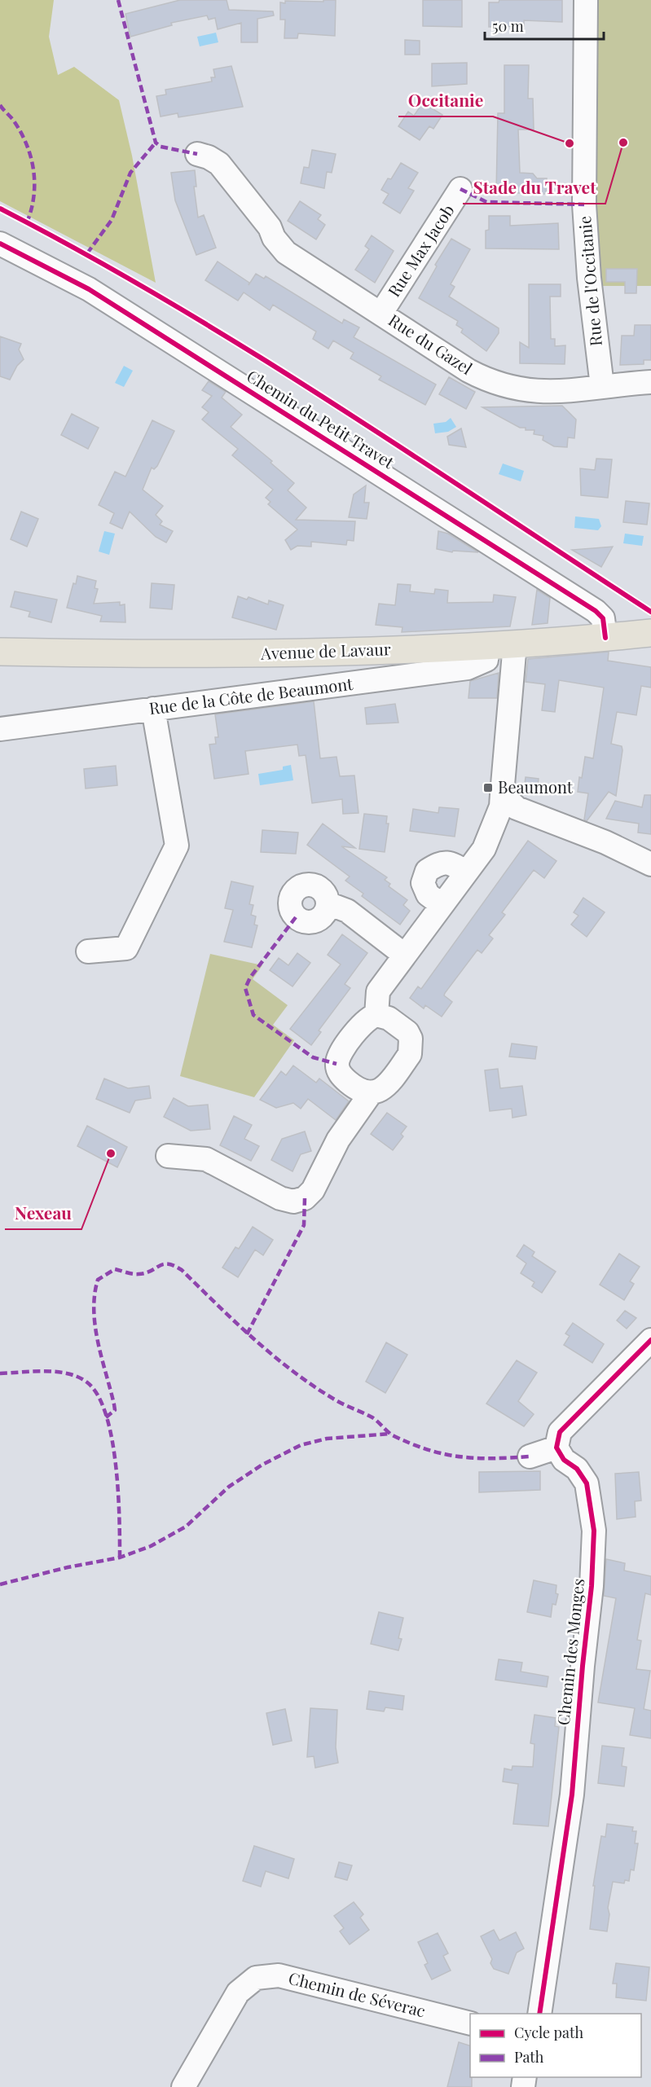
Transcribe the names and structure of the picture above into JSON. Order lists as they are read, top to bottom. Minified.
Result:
{"streets":{"main road":["Avenue de Lavaur"],"street":["Rue Max Jacob","Rue de l'Occitanie","Rue du Gazel","Chemin du Petit Travet","Rue de la Côte de Beaumont","Chemin des Monges","Chemin de Séverac"]},"crossings":[["Rue Max Jacob","Rue du Gazel"],["Rue de l'Occitanie","Rue du Gazel"],["Chemin du Petit Travet","Avenue de Lavaur"],["Avenue de Lavaur","Rue de la Côte de Beaumont"]],"places":{"other":["Stade du Travet","Occitanie","Nexeau"],"transit":["Beaumont"]},"legend":["Cycle path","Path"],"scale_bar":"50 m"}
